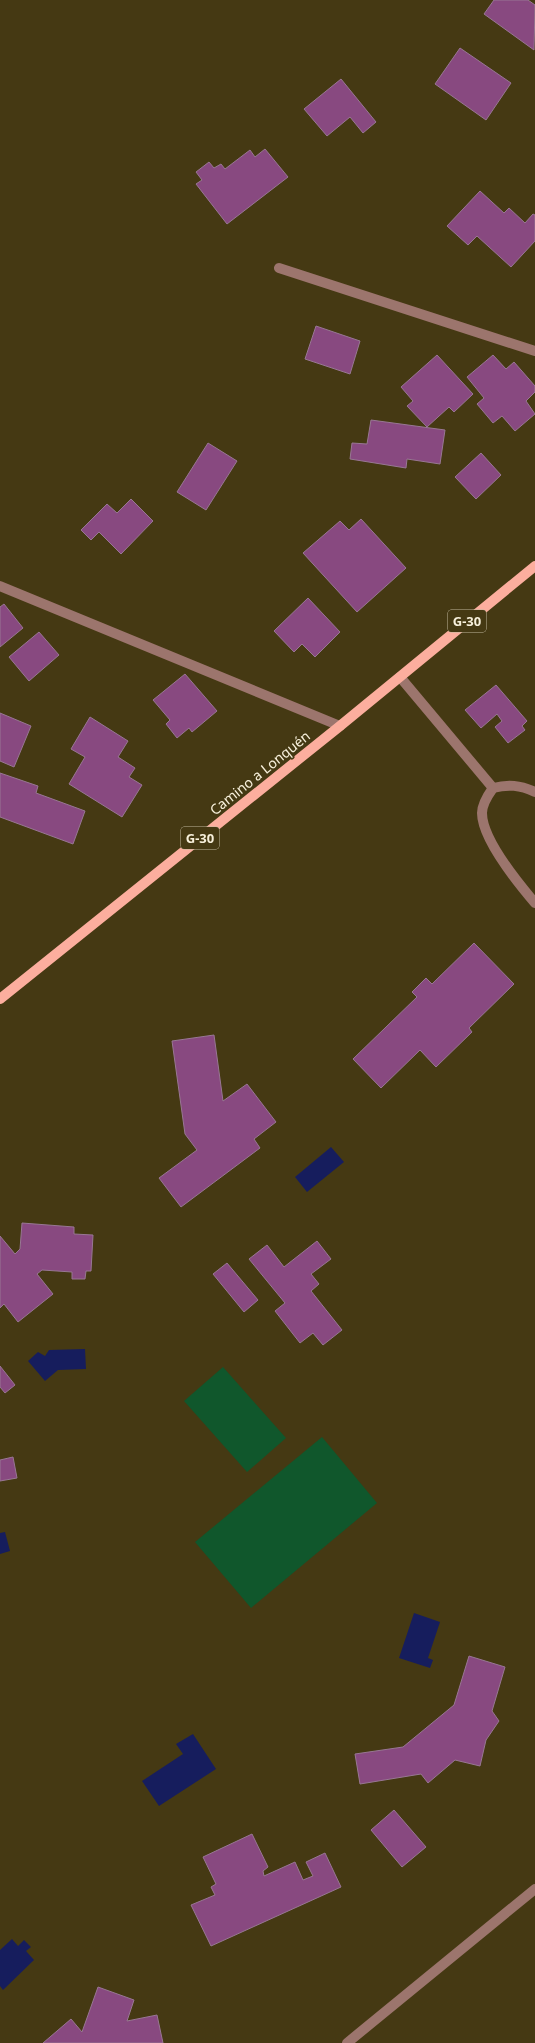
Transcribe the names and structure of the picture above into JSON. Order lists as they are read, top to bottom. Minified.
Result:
{"streets":{"main road":["G-30","Camino a Lonquén"]}}
